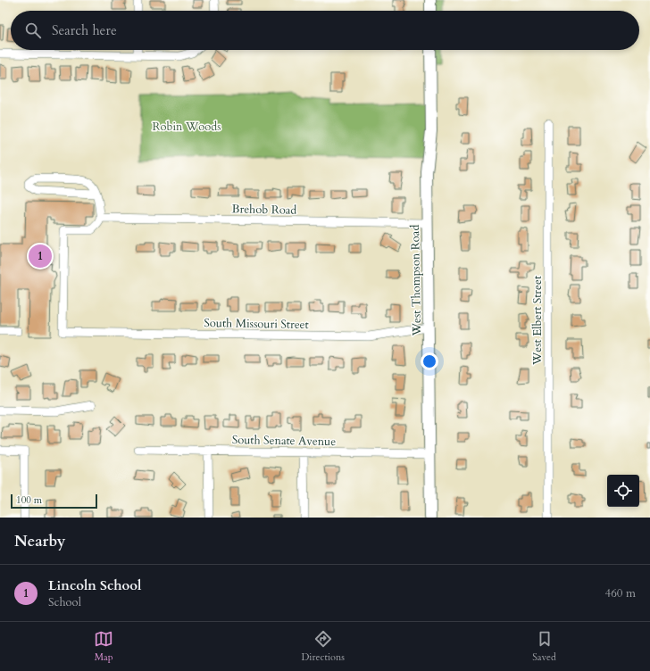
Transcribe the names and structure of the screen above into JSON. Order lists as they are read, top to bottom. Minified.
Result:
{"streets":{"main road":["West Thompson Road"],"street":["Brehob Road","West Elbert Street","South Missouri Street","South Senate Avenue"]},"crossings":[["Brehob Road","West Thompson Road"],["Brehob Road","South Missouri Street"],["West Thompson Road","South Missouri Street"],["West Thompson Road","South Senate Avenue"]],"parks":["Robin Woods"],"scale_bar":"100 m","page":{"search":"Search here","pins":"1","scale":"100 m","heading":"Nearby","list":[{"mark":"1","name":"Lincoln School","note":"School","value":"460 m"}],"nav":["Map","Directions","Saved"]}}
